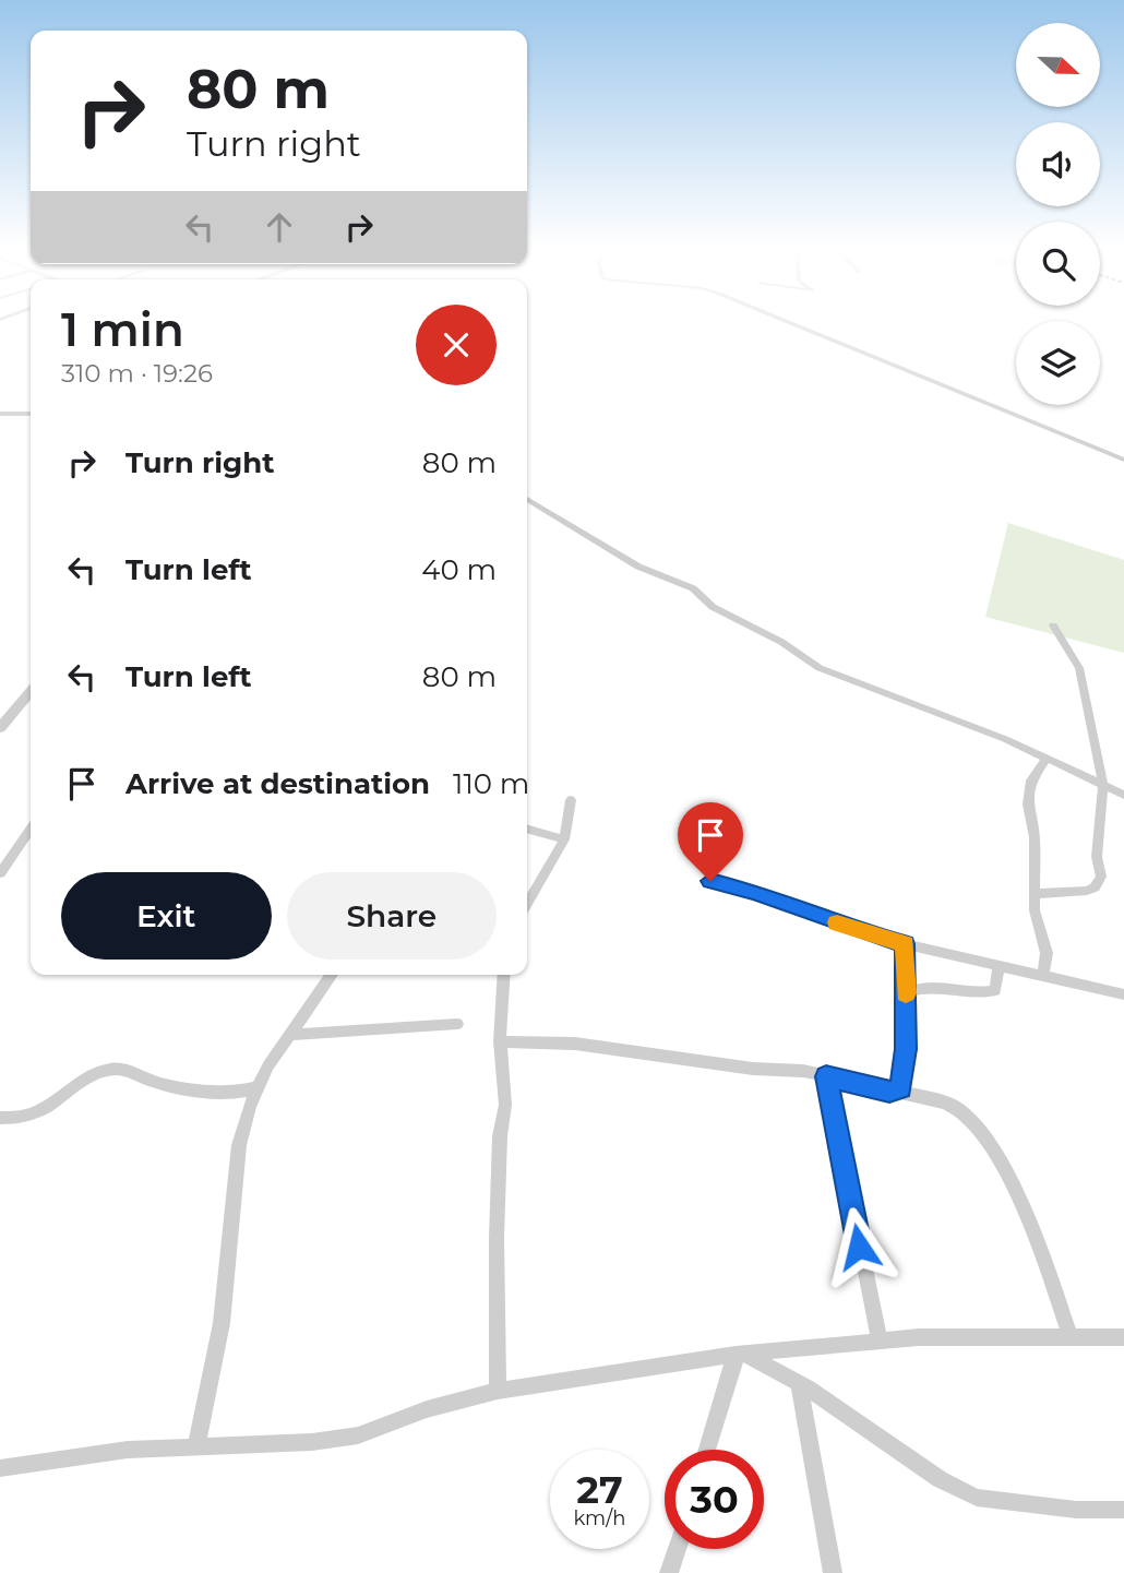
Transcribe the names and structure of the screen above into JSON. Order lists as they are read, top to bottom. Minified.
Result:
{"north":"right","page":{"turn":["80 m","Turn right"],"heading":["1 min","310 m · 19:26"],"list":[{"name":"Turn right","value":"80 m"},{"name":"Turn left","value":"40 m"},{"name":"Turn left","value":"80 m"},{"name":"Arrive at destination","value":"110 m"}],"buttons":["Exit","Share"],"speed":"27 km/h","limit":"30"}}
